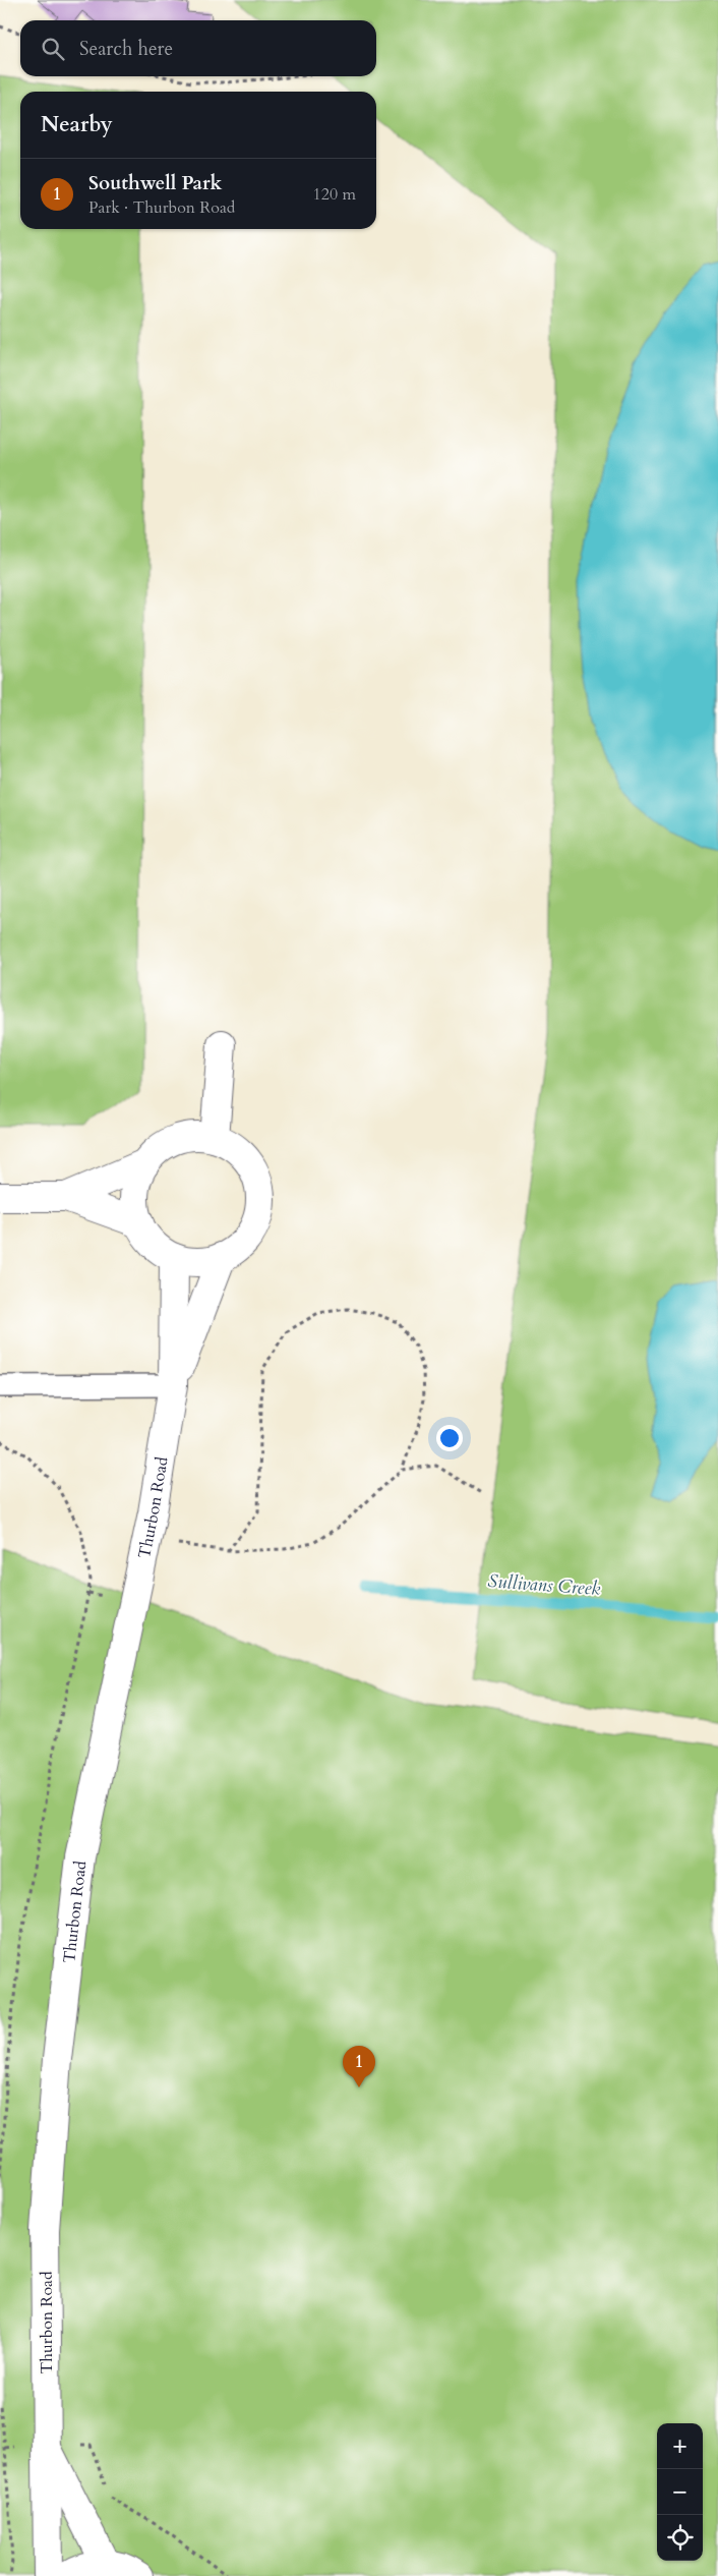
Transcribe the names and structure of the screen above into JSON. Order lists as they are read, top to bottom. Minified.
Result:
{"streets":{"street":["Thurbon Road"]},"water":["Sullivans Creek"],"page":{"search":"Search here","heading":"Nearby","list":[{"mark":"1","name":"Southwell Park","note":"Park · Thurbon Road","value":"120 m"}],"pins":"1","map_buttons":["+","−"]}}
